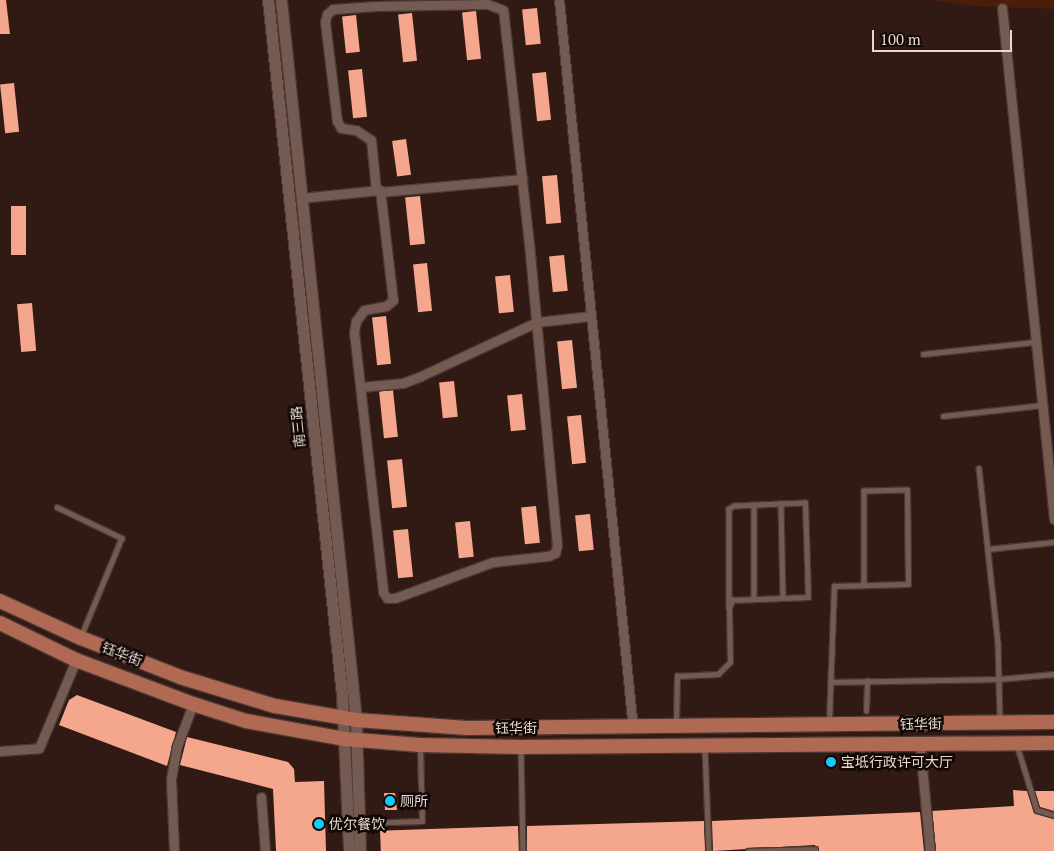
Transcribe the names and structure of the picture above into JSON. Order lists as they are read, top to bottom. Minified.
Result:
{"streets":{"main road":["钰华街"],"street":["南三路"]},"crossings":[["南三路","钰华街"]],"places":["宝坻行政许可大厅","厕所","优尔餐饮"],"scale_bar":"100 m"}
